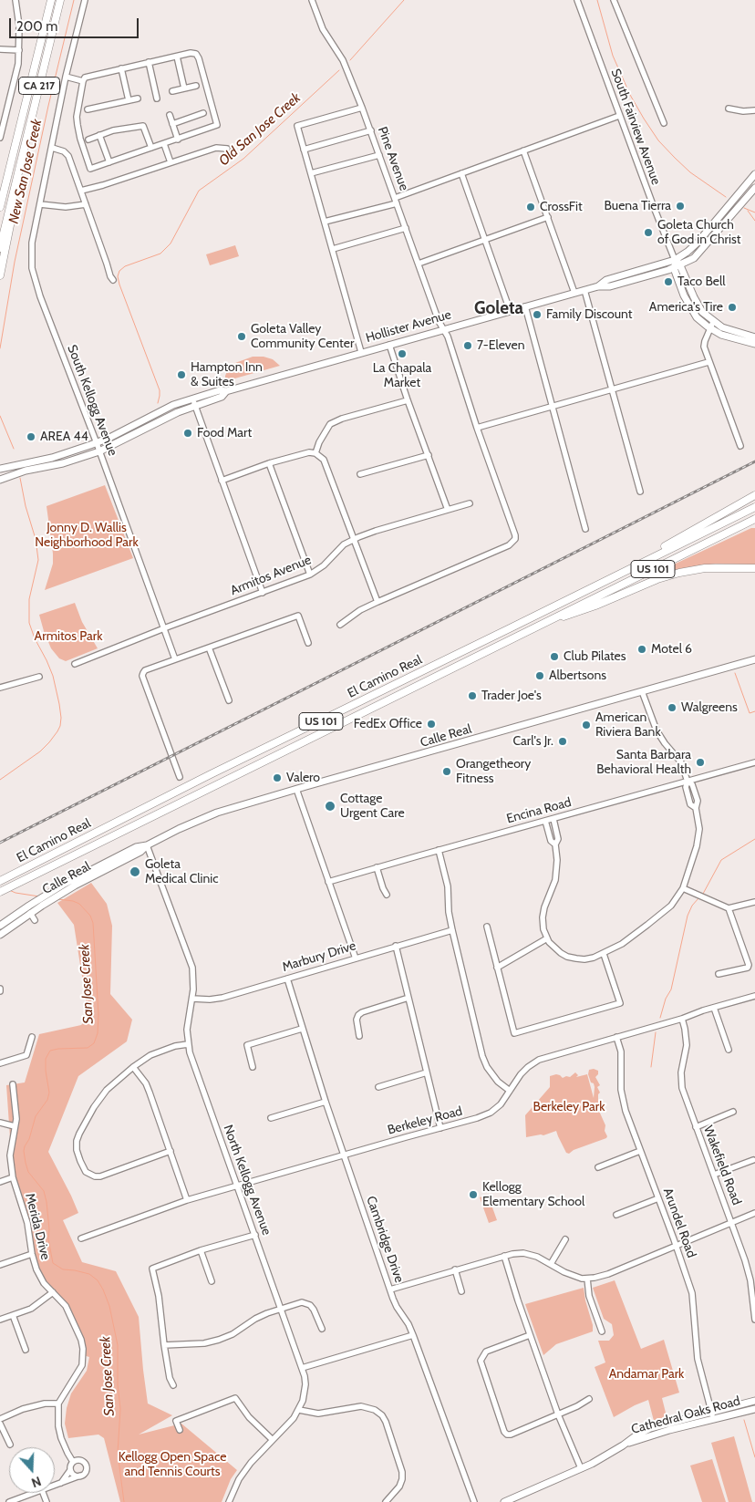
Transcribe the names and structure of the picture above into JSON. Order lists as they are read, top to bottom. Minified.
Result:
{"streets":{"highway":["CA 217","US 101","El Camino Real"],"main road":["South Fairview Avenue","Hollister Avenue","Calle Real","Cathedral Oaks Road"],"street":["Pine Avenue","South Kellogg Avenue","Armitos Avenue","Encina Road","Marbury Drive","Berkeley Road","Wakefield Road","North Kellogg Avenue","Arundel Road","Merida Drive","Cambridge Drive"]},"crossings":[["South Fairview Avenue","Hollister Avenue"],["Pine Avenue","Hollister Avenue"],["Hollister Avenue","South Kellogg Avenue"],["South Kellogg Avenue","Armitos Avenue"],["Calle Real","North Kellogg Avenue"],["Marbury Drive","North Kellogg Avenue"],["Marbury Drive","Cambridge Drive"],["Berkeley Road","Wakefield Road"],["Berkeley Road","North Kellogg Avenue"],["Berkeley Road","Arundel Road"],["Berkeley Road","Cambridge Drive"],["Arundel Road","Cathedral Oaks Road"]],"districts":["Goleta"],"water":["Old San Jose Creek","New San Jose Creek","San Jose Creek"],"parks":["Jonny D. Wallis Neighborhood Park","Armitos Park","Berkeley Park","Andamar Park","Kellogg Open Space and Tennis Courts"],"places":["Buena Tierra","CrossFit","Goleta Church of God in Christ","Taco Bell","America's Tire","Family Discount","Goleta Valley Community Center","7-Eleven","La Chapala Market","Hampton Inn & Suites","Food Mart","AREA 44","Motel 6","Club Pilates","Albertsons","Trader Joe's","Walgreens","FedEx Office","American Riviera Bank","Carl's Jr.","Santa Barbara Behavioral Health","Orangetheory Fitness","Valero","Cottage Urgent Care","Goleta Medical Clinic","Kellogg Elementary School"],"scale_bar":"200 m","north":"bottom"}
